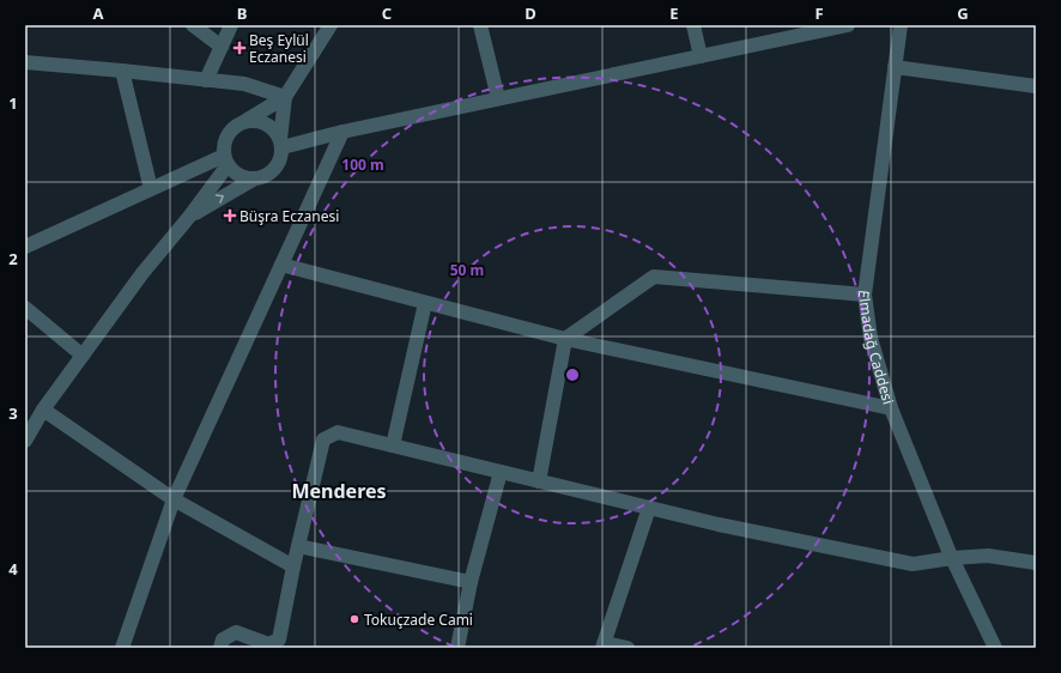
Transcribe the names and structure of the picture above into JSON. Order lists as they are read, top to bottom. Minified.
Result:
{"streets":{"street":["Elmadağ Caddesi"]},"districts":["Menderes"],"places":{"health":["Beş Eylül Eczanesi","Büşra Eczanesi"],"other":["Tokuçzade Cami"]},"grid":{"columns":["A","B","C","D","E","F","G"],"rows":["1","2","3","4"]},"rings":["100 m","50 m"]}
